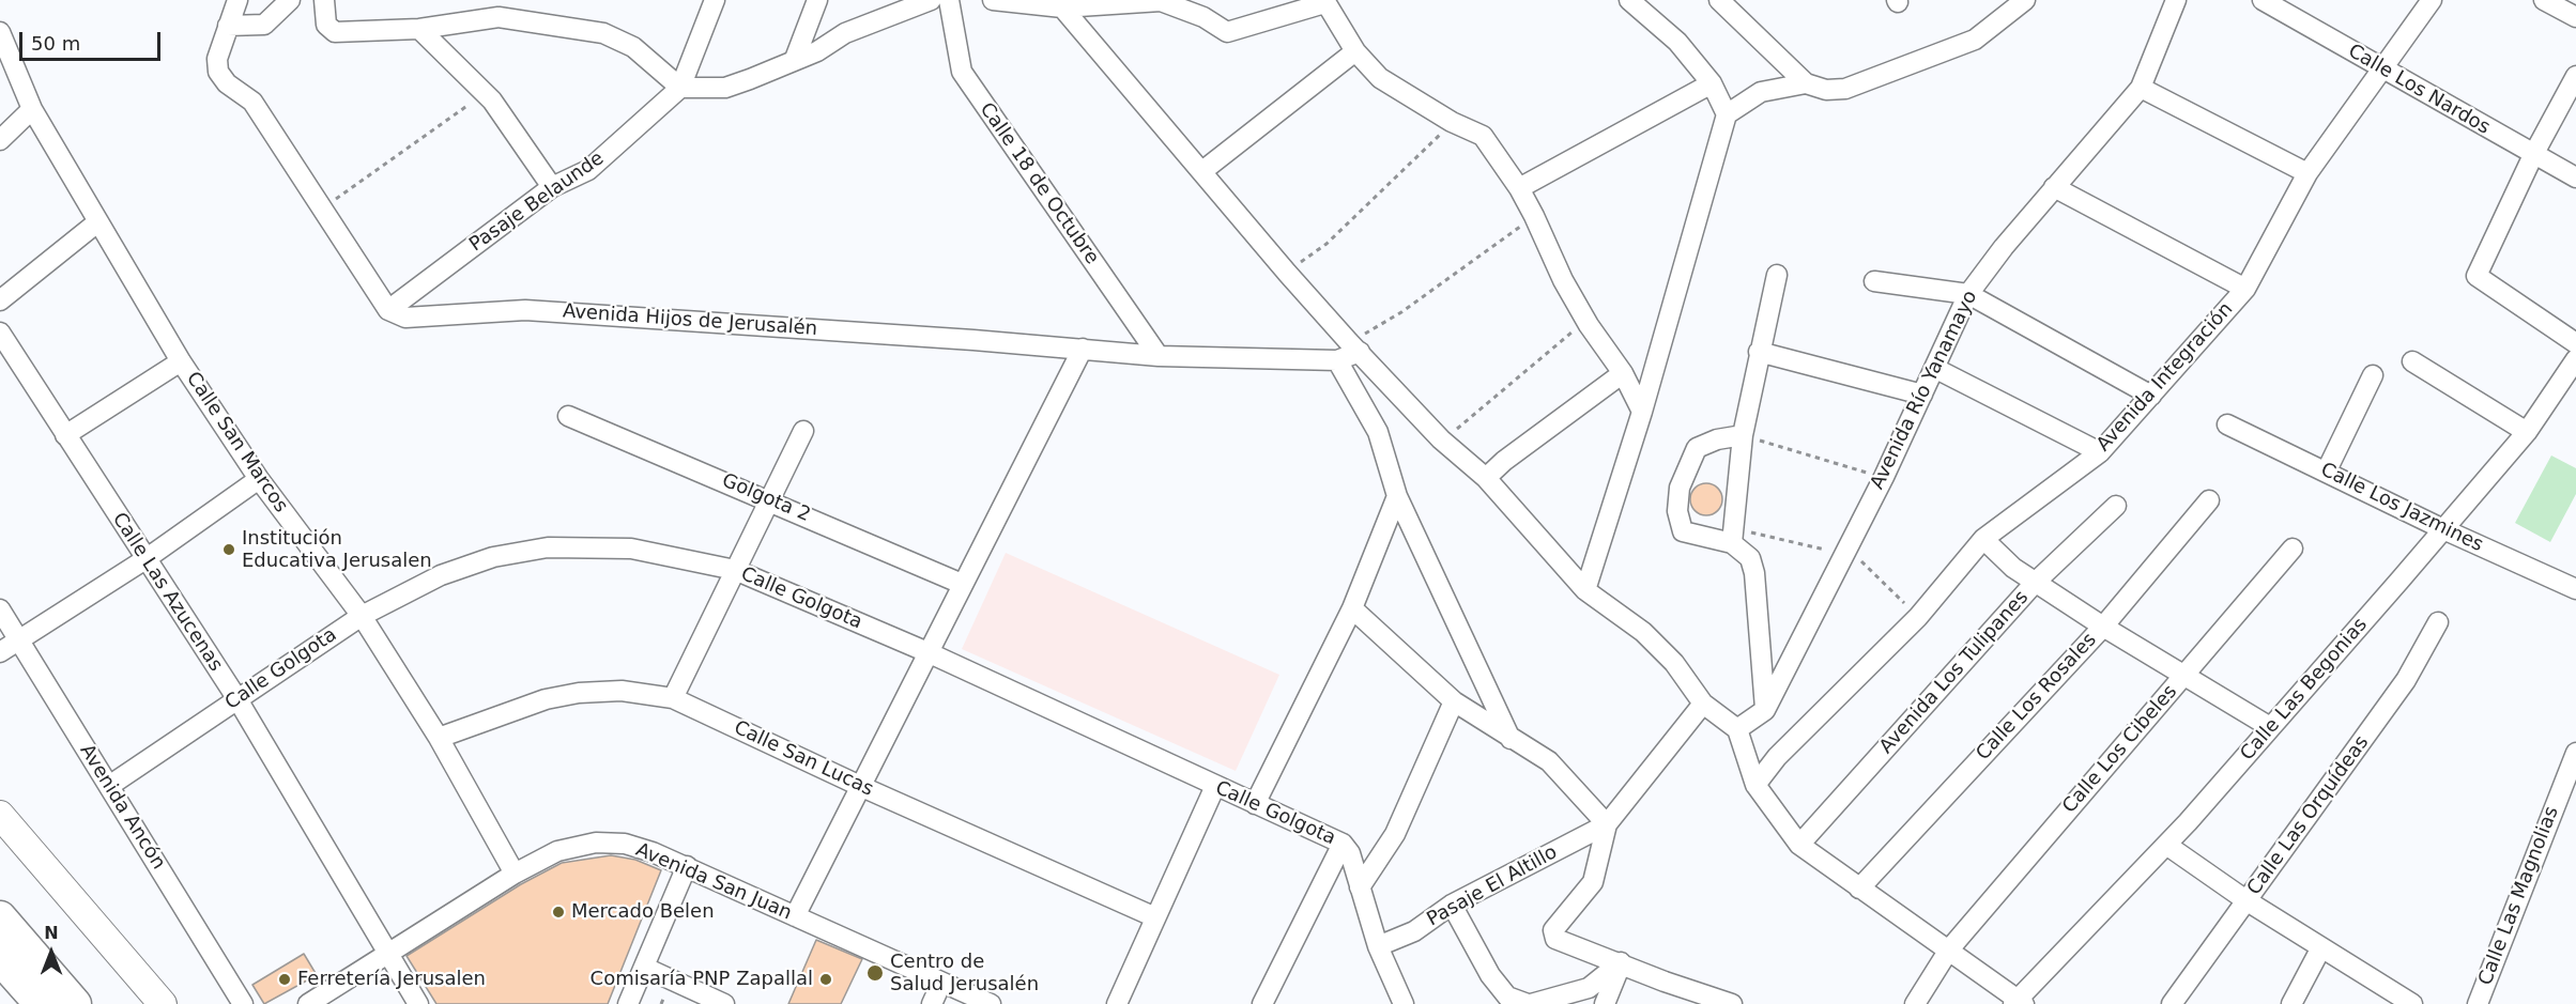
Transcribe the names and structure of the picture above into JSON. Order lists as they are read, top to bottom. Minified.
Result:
{"streets":{"street":["Calle Los Nardos","Calle 18 de Octubre","Pasaje Belaunde","Avenida Hijos de Jerusalén","Avenida Integración","Avenida Río Yanamayo","Calle San Marcos","Golgota 2","Calle Los Jazmines","Calle Las Azucenas","Calle Golgota","Avenida Los Tulipanes","Calle Las Begonias","Calle Los Rosales","Calle Los Cibeles","Calle San Lucas","Avenida Ancón","Calle Las Orquídeas","Avenida San Juan","Pasaje El Altillo","Calle Las Magnolias"]},"crossings":[["Calle Los Nardos","Avenida Integración"],["Calle 18 de Octubre","Avenida Hijos de Jerusalén"],["Pasaje Belaunde","Avenida Hijos de Jerusalén"],["Calle San Marcos","Calle Golgota"],["Calle San Marcos","Calle San Lucas"],["Calle San Marcos","Avenida San Juan"],["Calle Los Jazmines","Calle Las Begonias"],["Calle Las Azucenas","Calle Golgota"],["Calle Las Azucenas","Avenida San Juan"],["Calle Golgota","Avenida Ancón"],["Calle Golgota","Pasaje El Altillo"]],"places":["Institución Educativa Jerusalen","Mercado Belen","Centro de Salud Jerusalén","Ferretería Jerusalen","Comisaría PNP Zapallal"],"scale_bar":"50 m","north":"top"}
